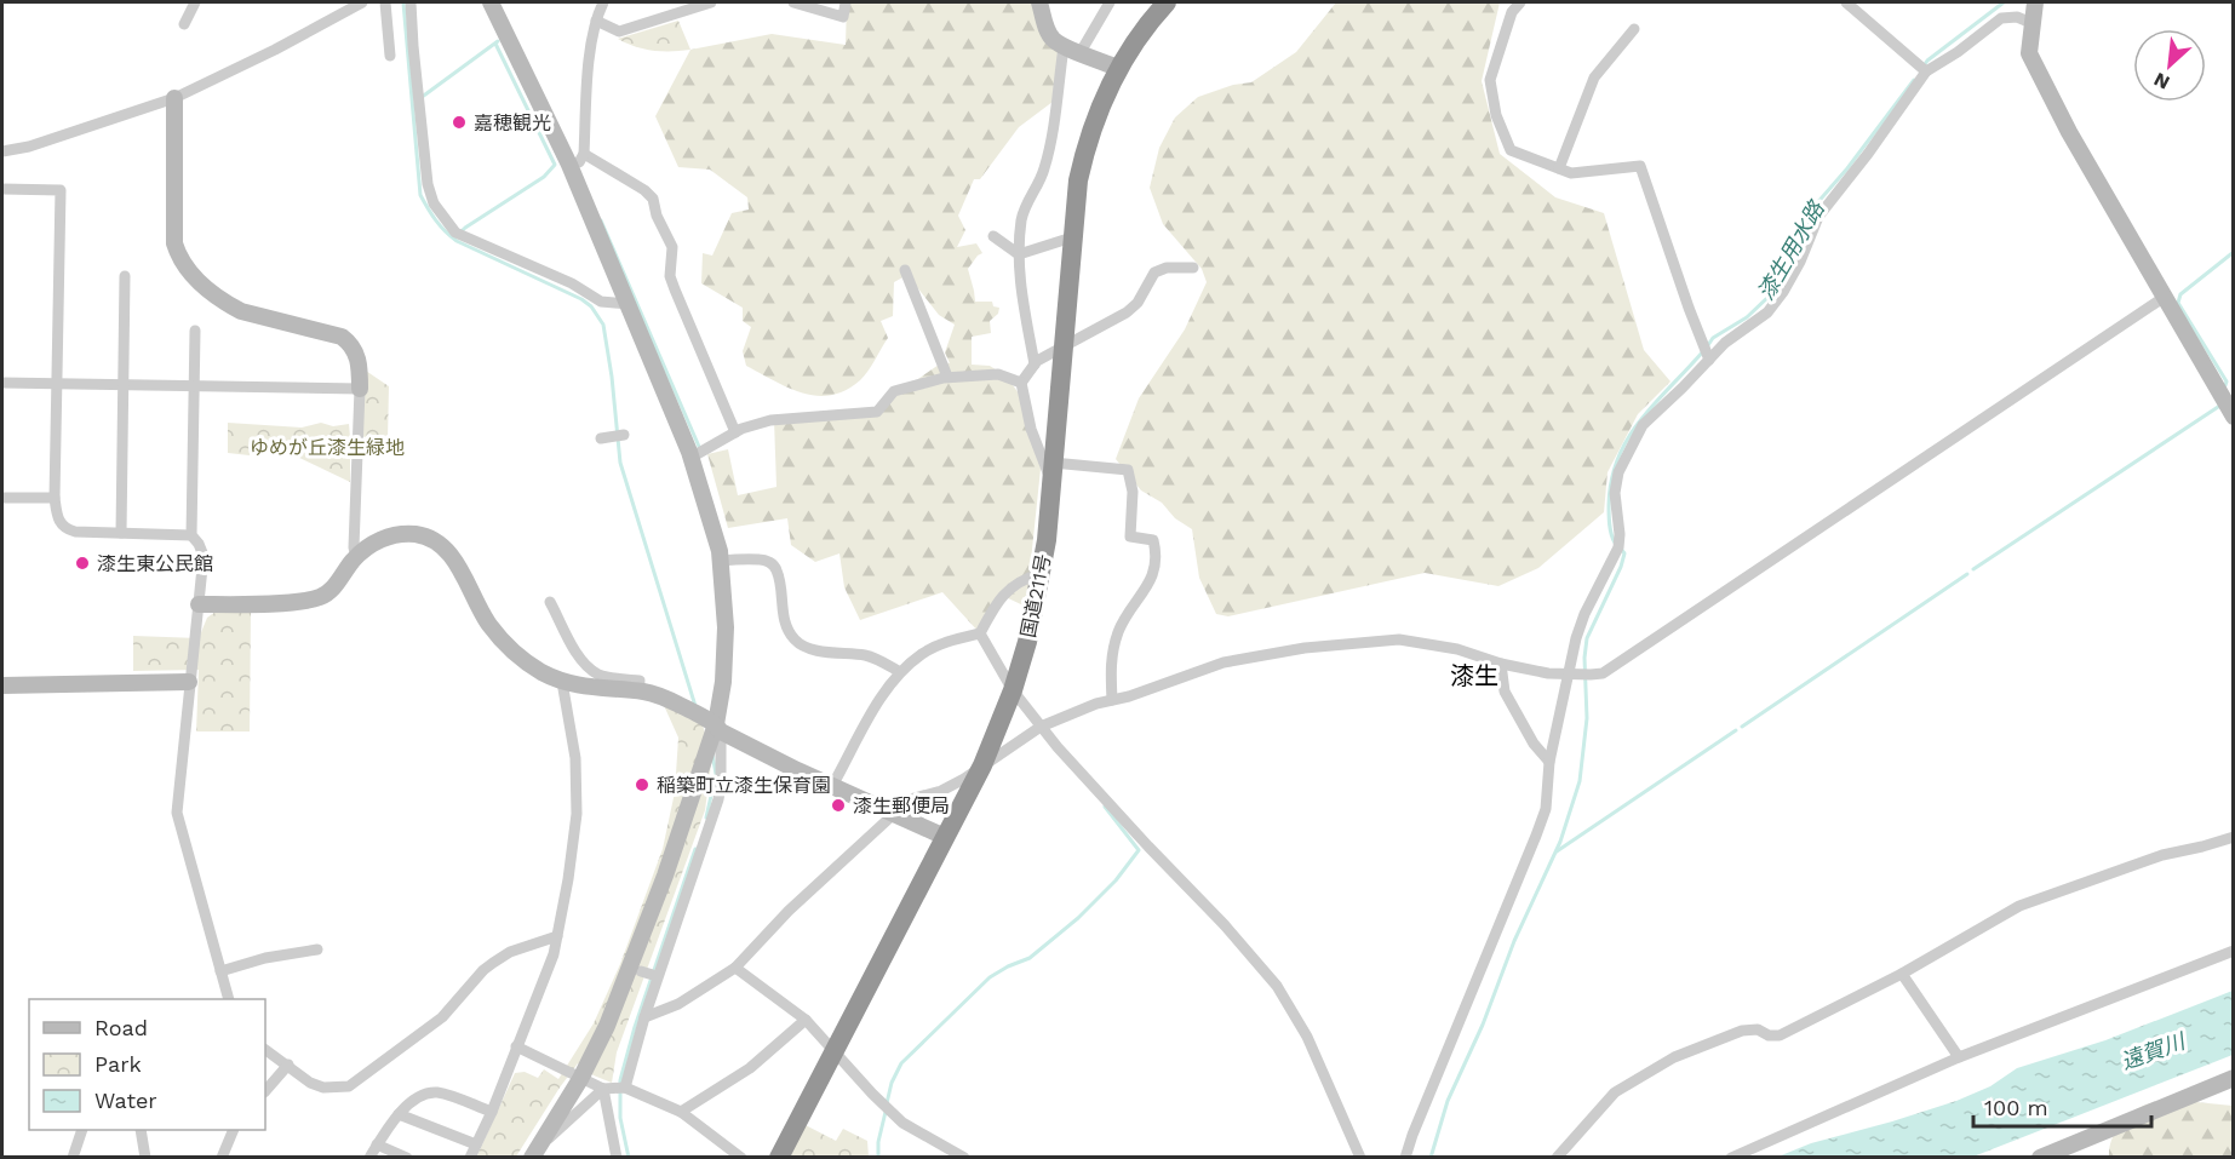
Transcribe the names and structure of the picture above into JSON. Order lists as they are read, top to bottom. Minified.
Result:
{"streets":{"highway":["国道211号"]},"districts":["漆生"],"water":["漆生用水路","遠賀川"],"parks":["ゆめが丘漆生緑地"],"places":["嘉穂観光","漆生東公民館","稲築町立漆生保育園","漆生郵便局"],"legend":["Road","Park","Water"],"scale_bar":"100 m","north":"bottom left"}
